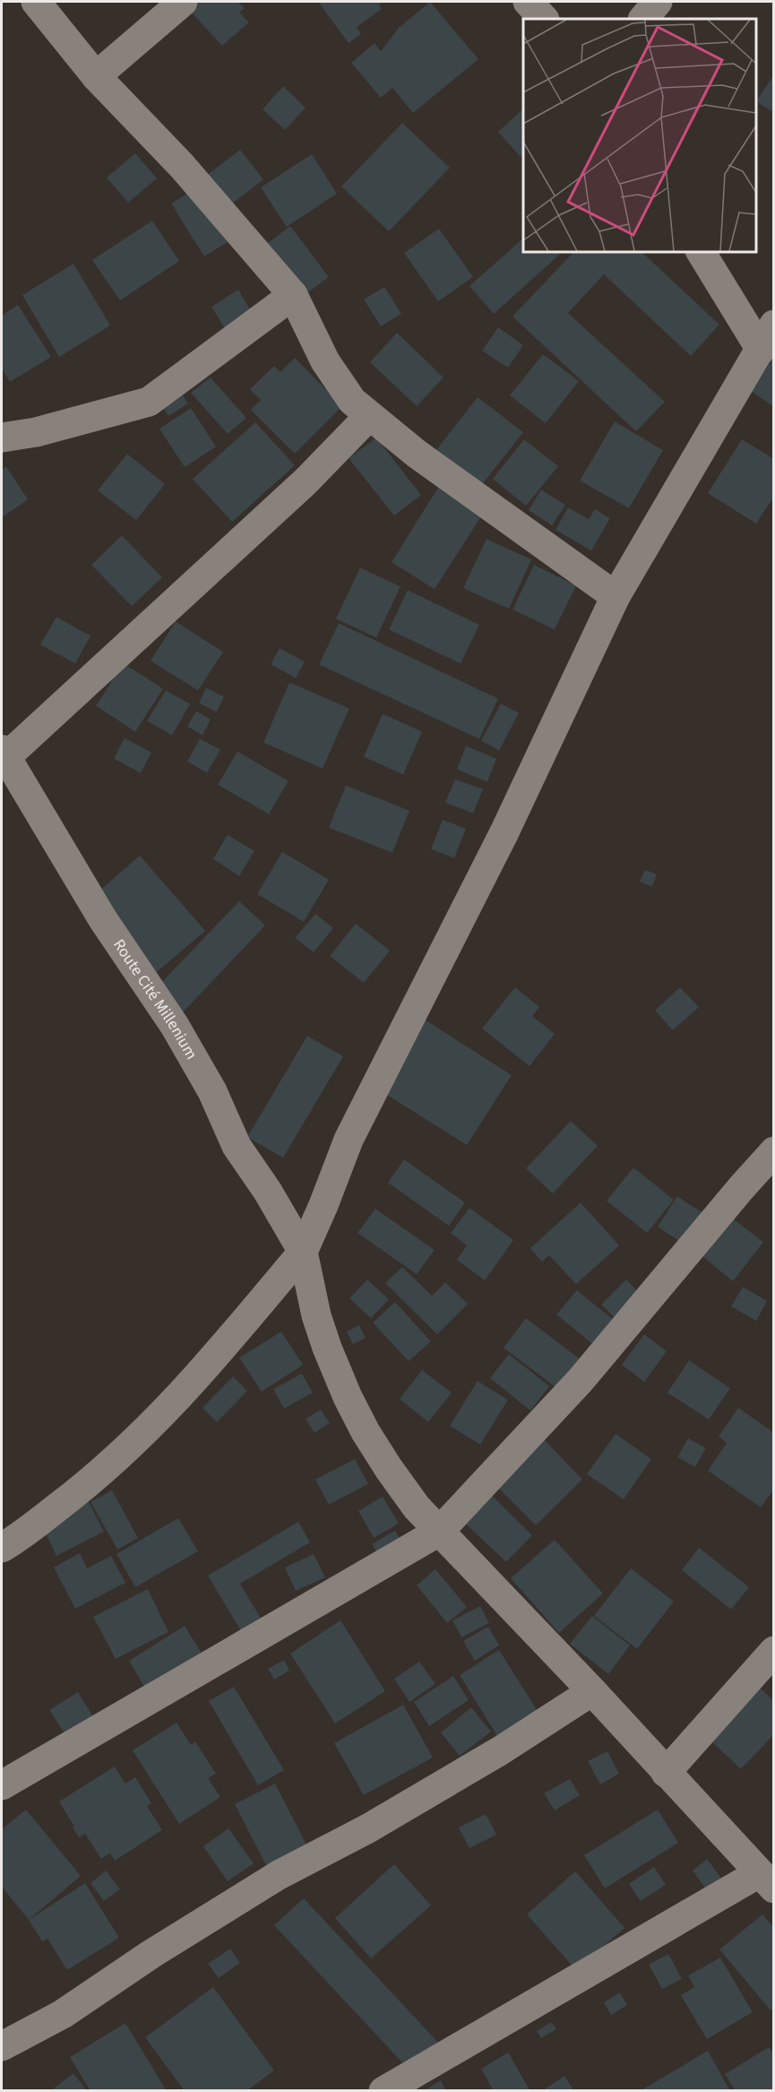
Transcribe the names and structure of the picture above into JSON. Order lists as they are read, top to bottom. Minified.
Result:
{"streets":{"street":["Route Cité Millenium"]}}
